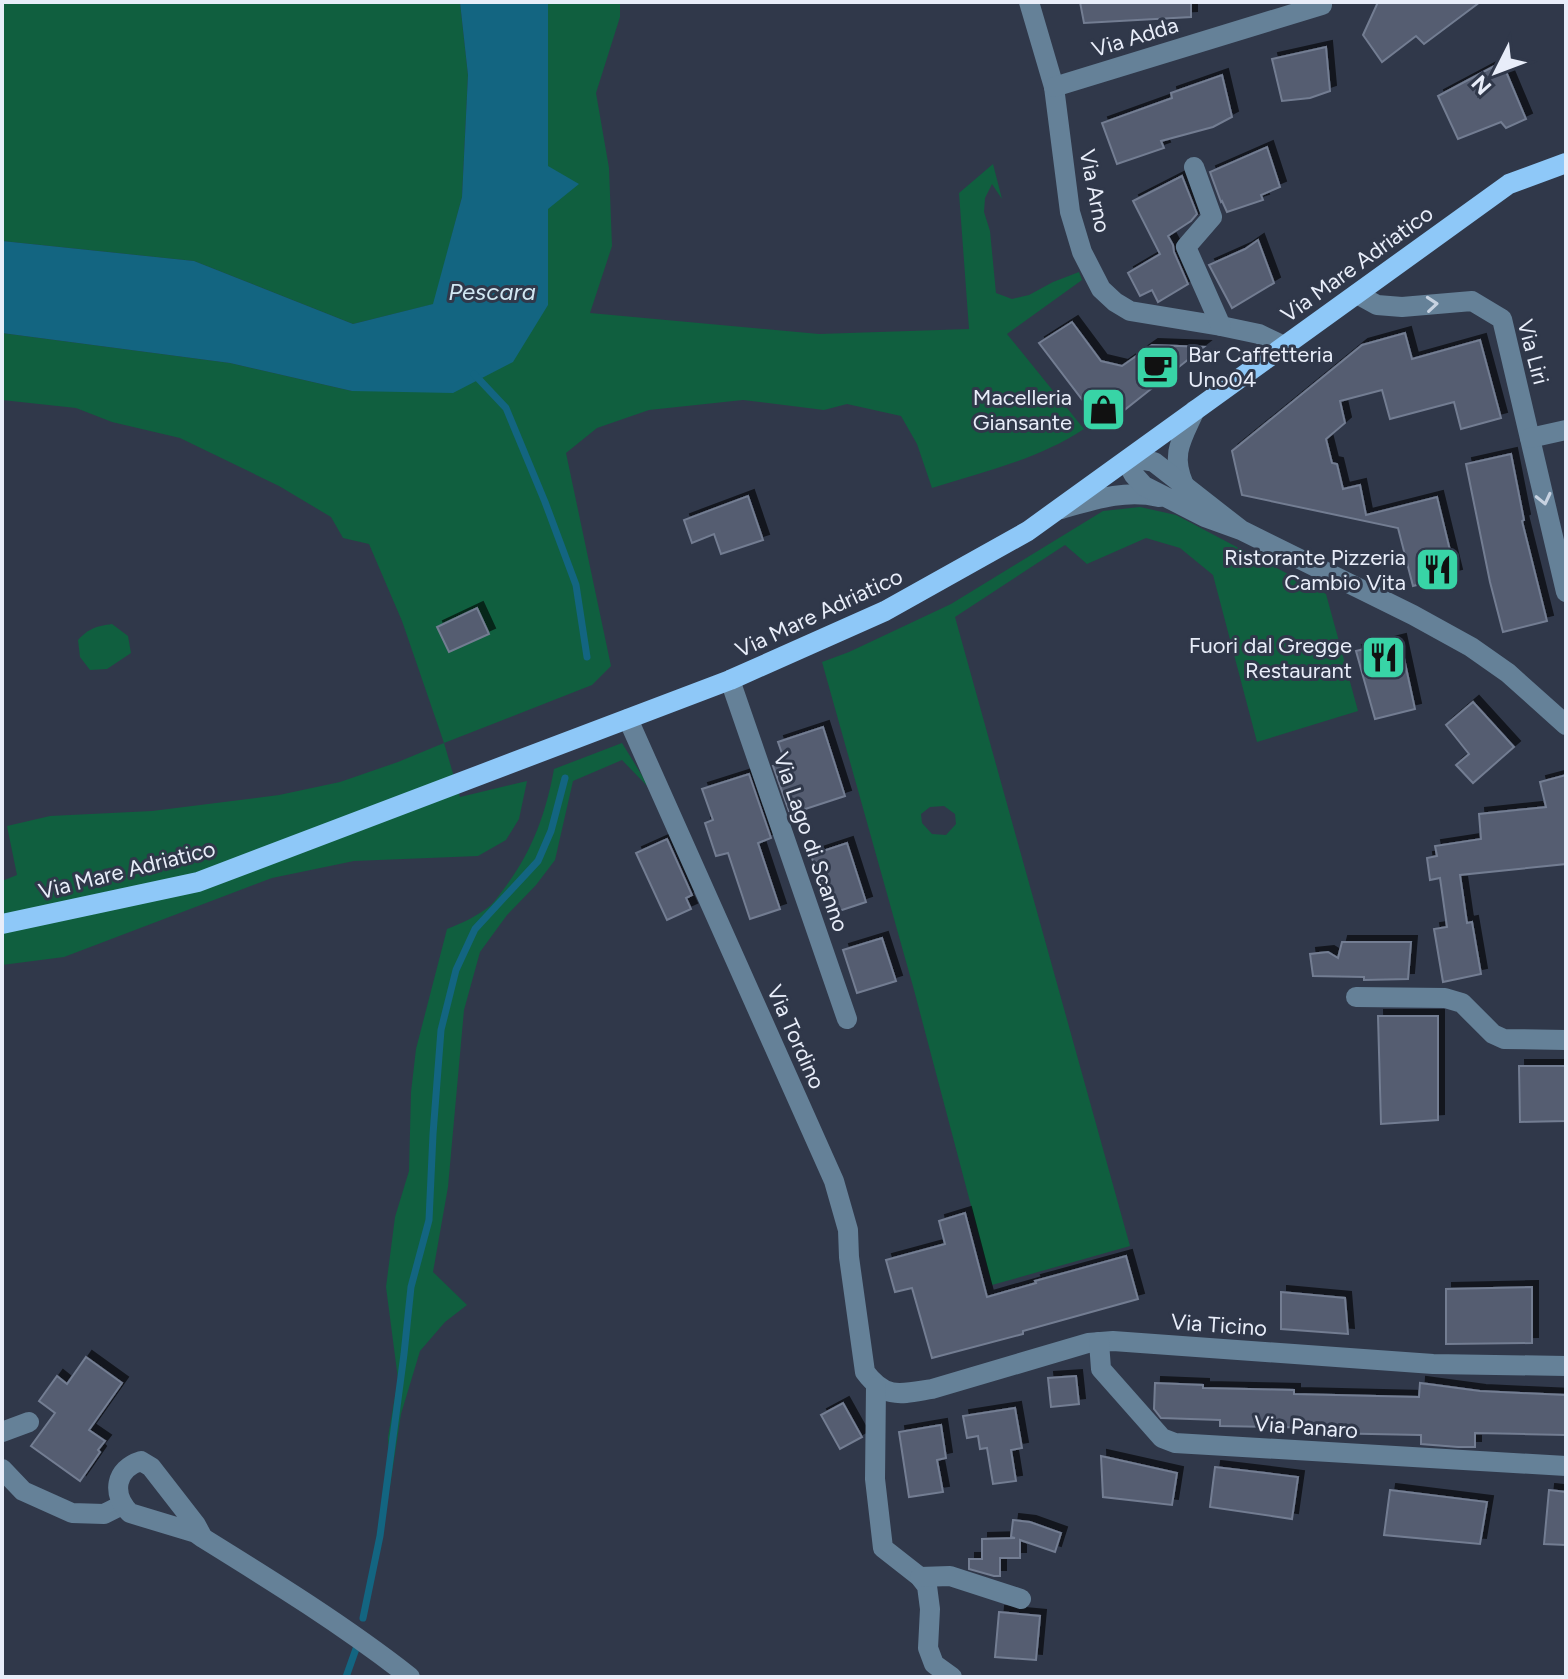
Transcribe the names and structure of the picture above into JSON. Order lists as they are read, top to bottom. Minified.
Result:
{"streets":{"main road":["Via Mare Adriatico"],"street":["Via Adda","Via Arno","Via Liri","Via Lago di Scanno","Via Tordino","Via Ticino","Via Panaro"]},"crossings":[["Via Adda","Via Arno"],["Via Arno","Via Mare Adriatico"],["Via Mare Adriatico","Via Liri"],["Via Mare Adriatico","Via Lago di Scanno"],["Via Mare Adriatico","Via Tordino"],["Via Tordino","Via Ticino"],["Via Ticino","Via Panaro"]],"one_way":["Via Liri"],"water":["Pescara"],"places":{"cafe":["Bar Caffetteria Uno04"],"shop":["Macelleria Giansante"],"restaurant":["Ristorante Pizzeria Cambio Vita","Fuori dal Gregge Restaurant"]},"north":"bottom left"}
